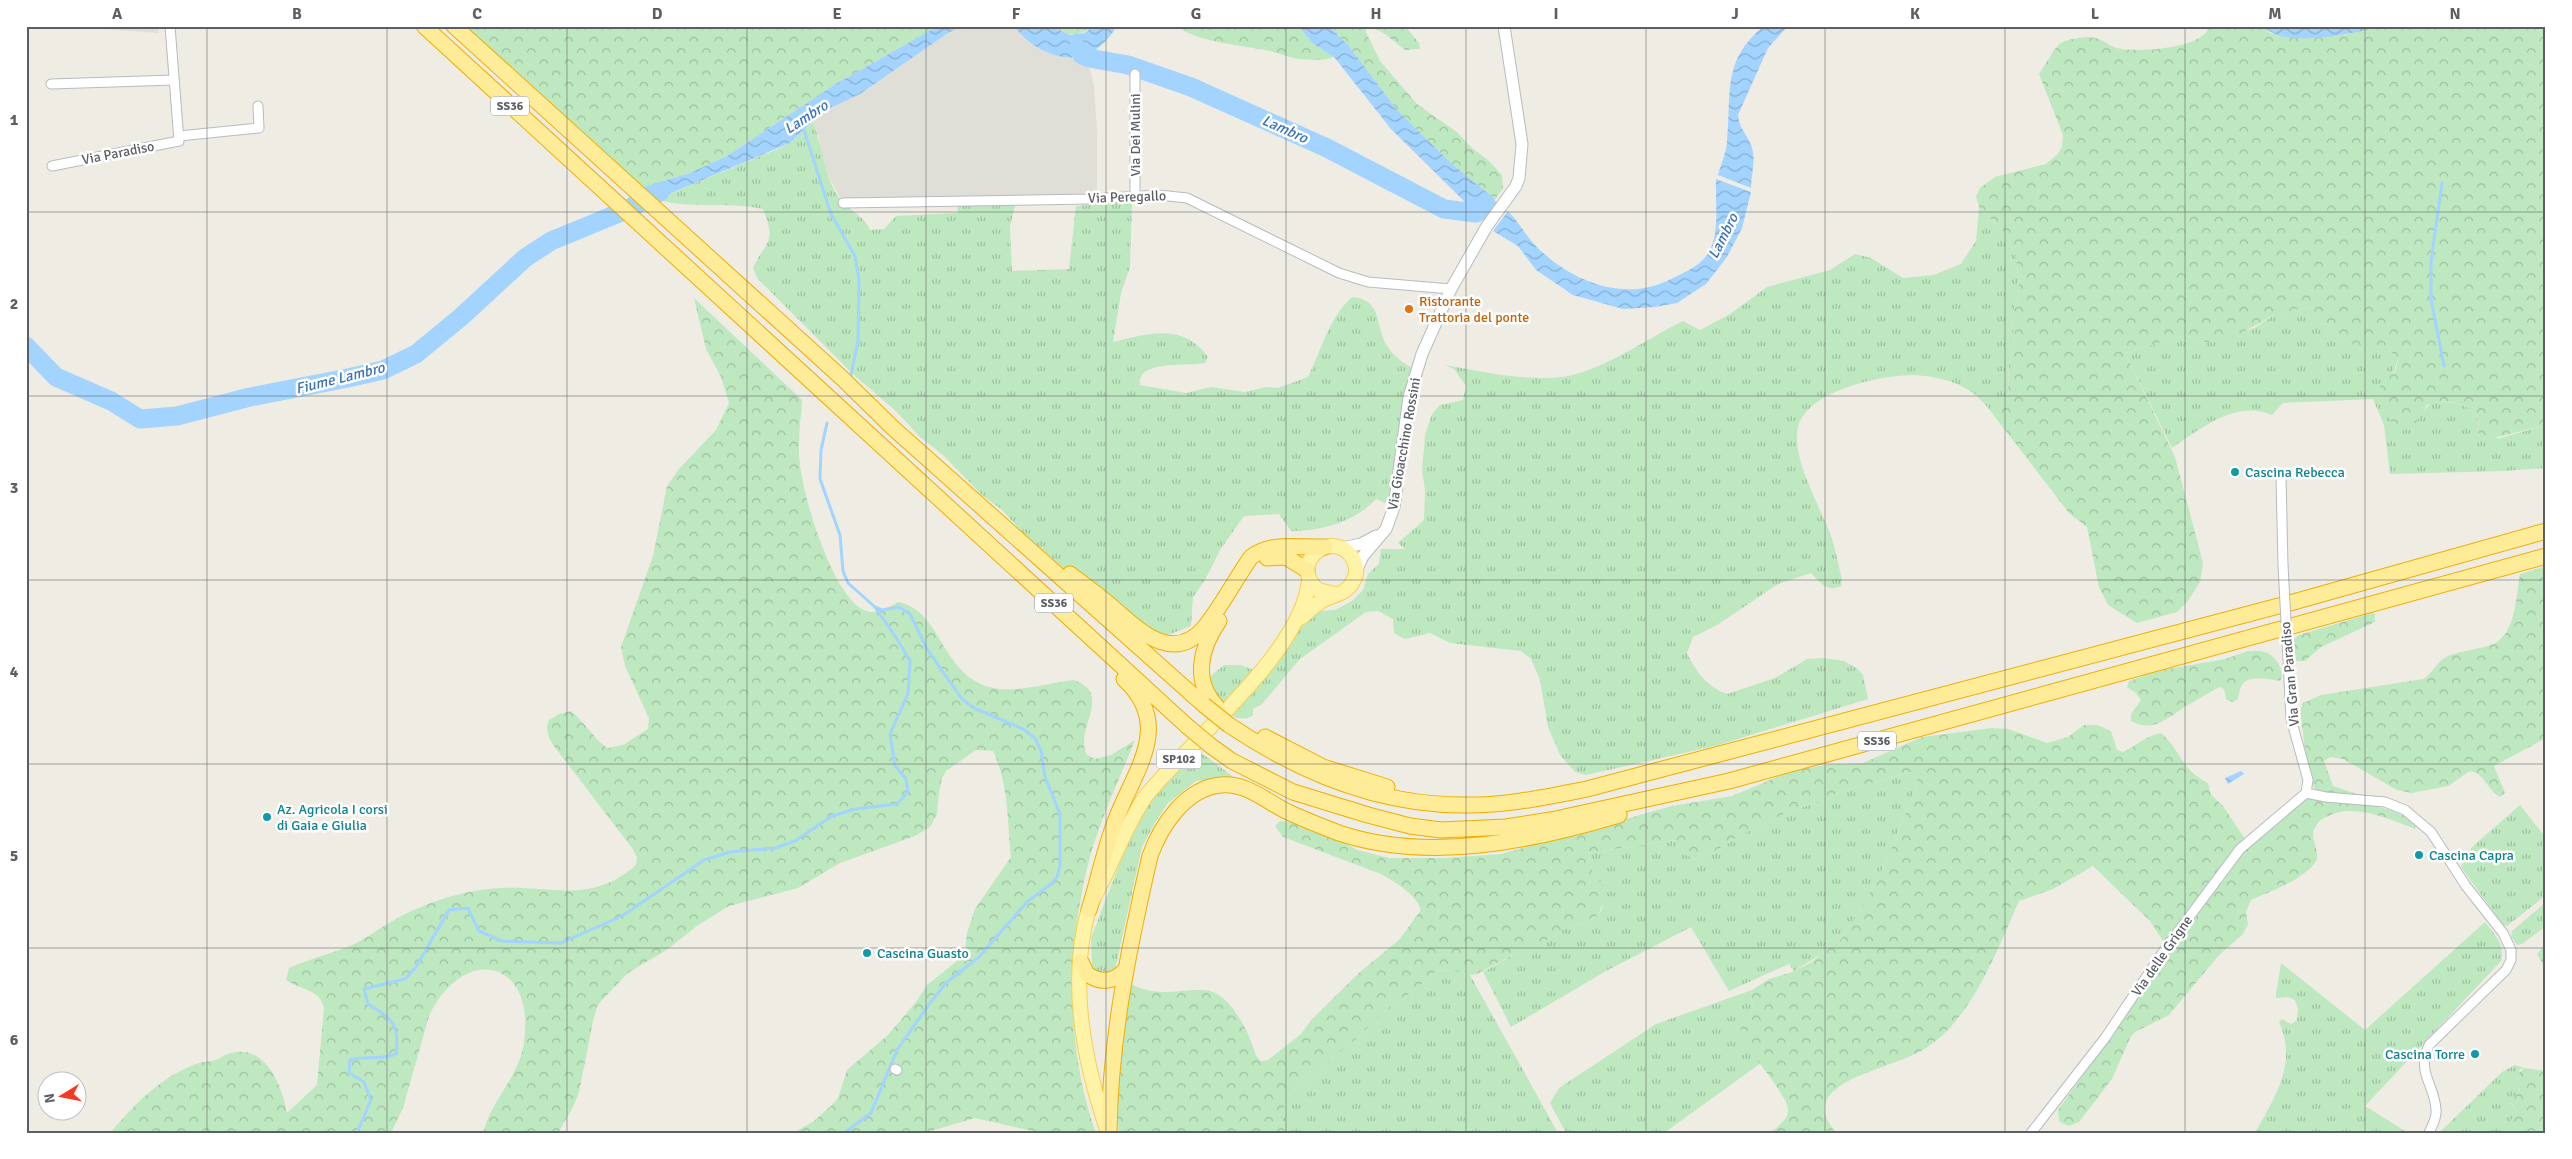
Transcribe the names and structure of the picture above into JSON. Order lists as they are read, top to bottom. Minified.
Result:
{"streets":{"highway":["SS36"],"main road":["SP102"],"street":["Via Dei Mulini","Via Paradiso","Via Peregallo","Via Gioacchino Rossini","Via Gran Paradiso","Via delle Grigne"]},"crossings":[["Via Dei Mulini","Via Peregallo"],["Via Peregallo","Via Gioacchino Rossini"],["Via Gioacchino Rossini","SP102"],["Via Gran Paradiso","Via delle Grigne"]],"water":["Lambro","Fiume Lambro"],"places":["Ristorante Trattoria del ponte","Cascina Rebecca","Az. Agricola I corsi di Gaia e Giulia","Cascina Capra","Cascina Guasto","Cascina Torre"],"north":"left","grid":{"columns":["A","B","C","D","E","F","G","H","I","J","K","L","M","N"],"rows":["1","2","3","4","5","6"]}}
